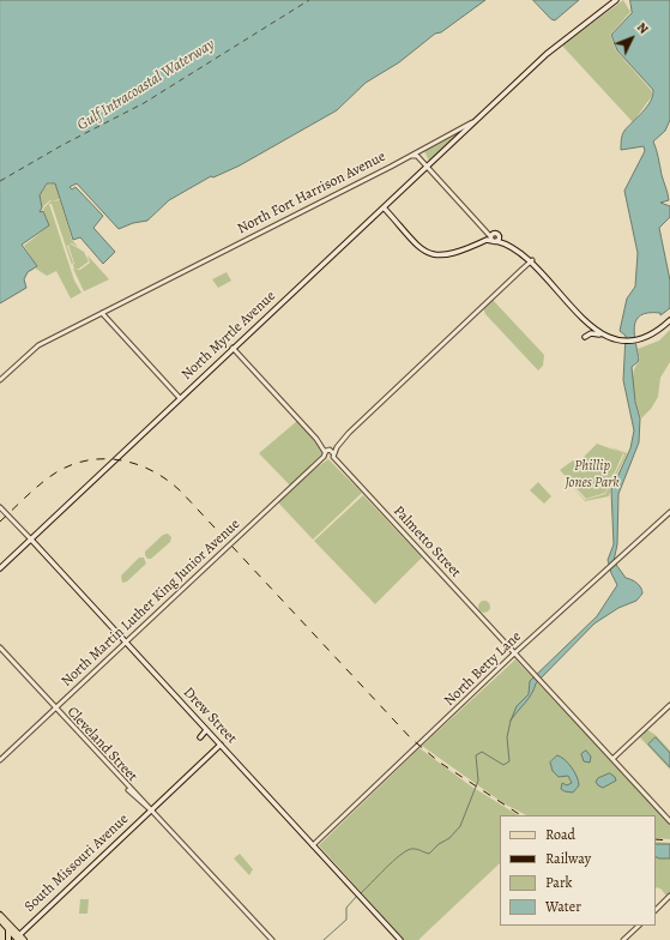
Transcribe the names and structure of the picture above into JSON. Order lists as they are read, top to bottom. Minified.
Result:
{"streets":{"main road":["North Fort Harrison Avenue","North Myrtle Avenue","Drew Street","South Missouri Avenue"],"street":["Palmetto Street","North Martin Luther King Junior Avenue","North Betty Lane","Cleveland Street"]},"crossings":[["North Fort Harrison Avenue","North Myrtle Avenue"],["North Myrtle Avenue","Drew Street"],["Palmetto Street","North Martin Luther King Junior Avenue"],["Palmetto Street","North Betty Lane"],["North Martin Luther King Junior Avenue","Drew Street"],["North Martin Luther King Junior Avenue","Cleveland Street"],["North Betty Lane","Drew Street"],["Drew Street","South Missouri Avenue"],["Cleveland Street","South Missouri Avenue"]],"water":["Gulf Intracoastal Waterway"],"parks":["Phillip Jones Park"],"legend":["Road","Railway","Park","Water"],"north":"top right"}
